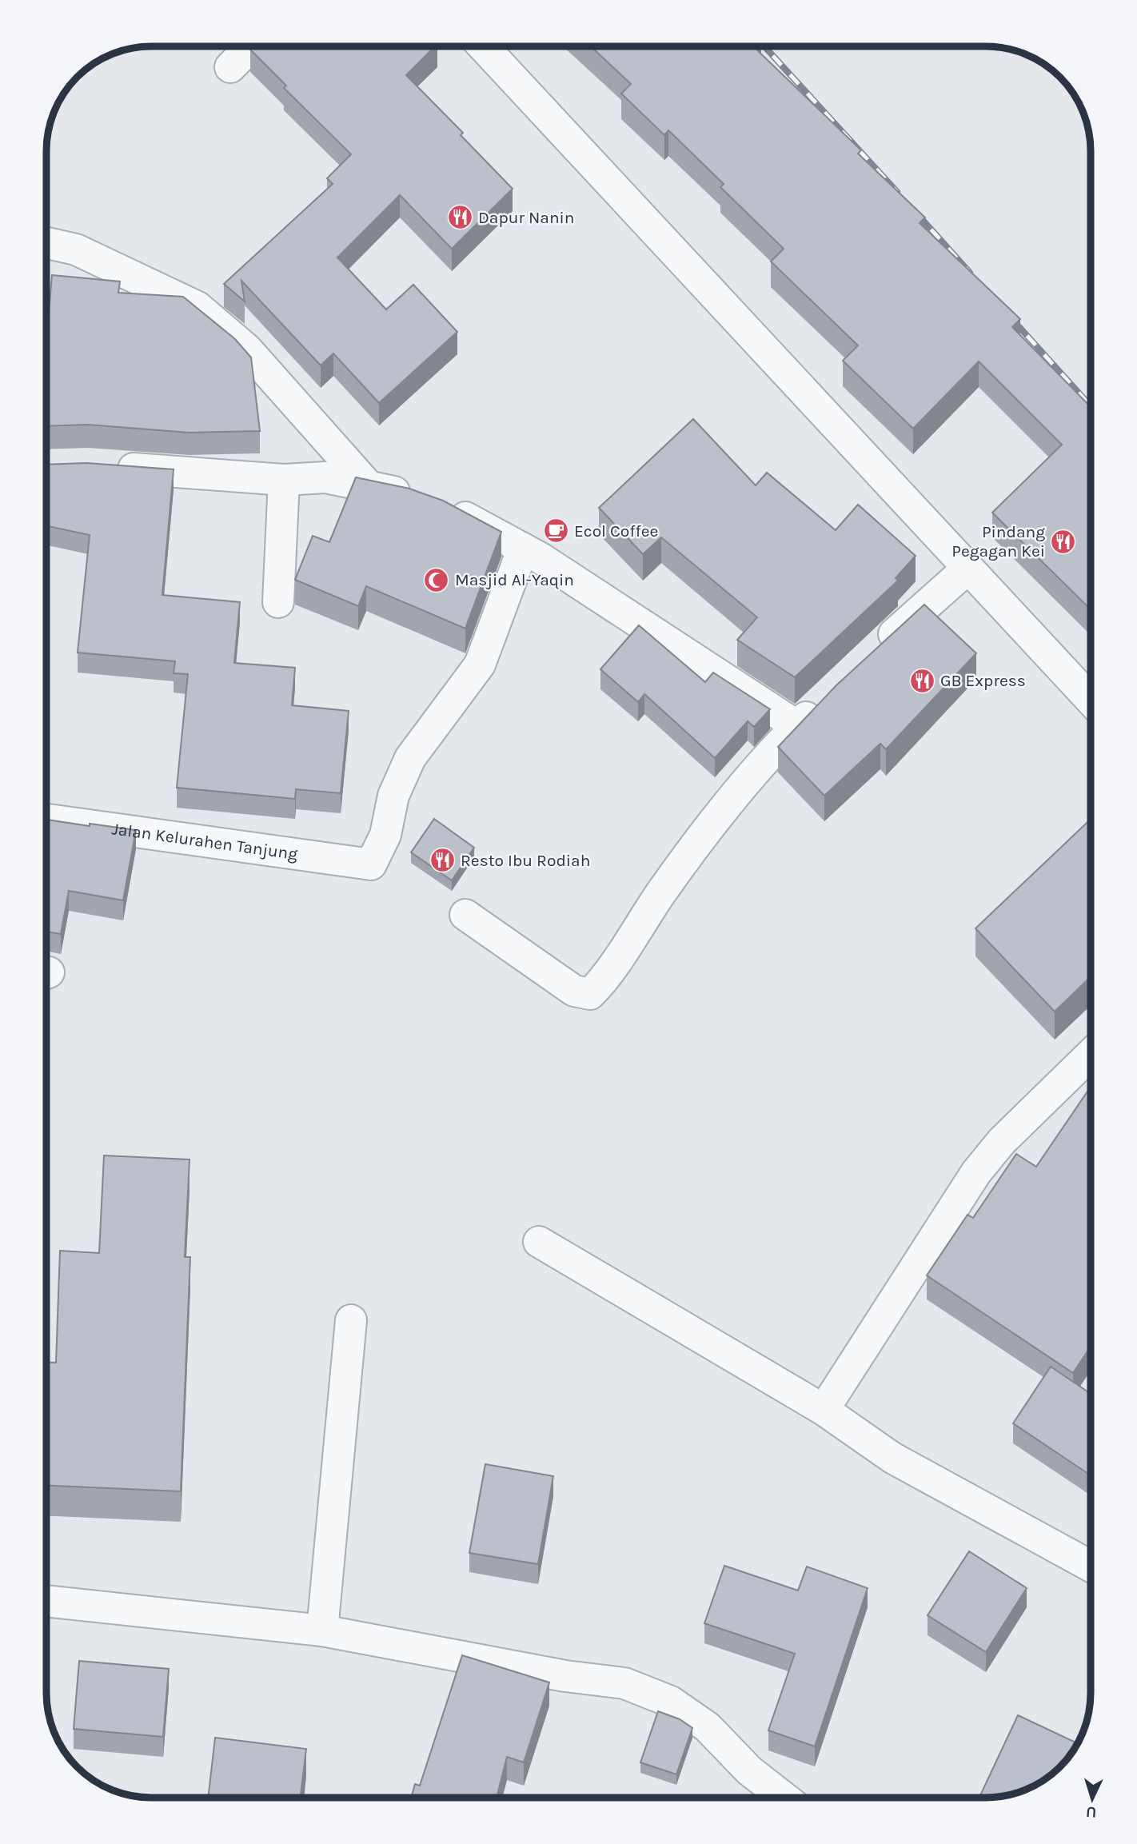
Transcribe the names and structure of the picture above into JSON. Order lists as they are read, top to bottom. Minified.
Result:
{"streets":{"street":["Jalan Kelurahen Tanjung"]},"places":{"restaurant":["Dapur Nanin","Pindang Pegagan Kei","GB Express","Resto Ibu Rodiah"],"cafe":["Ecol Coffee"],"mosque":["Masjid Al-Yaqin"]},"north":"bottom"}
